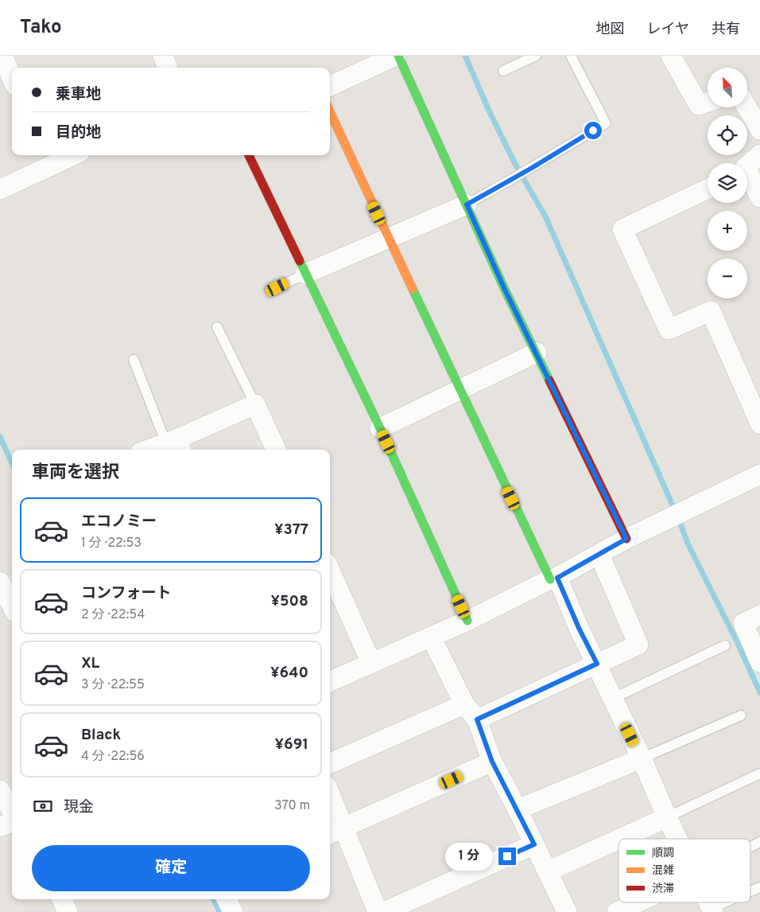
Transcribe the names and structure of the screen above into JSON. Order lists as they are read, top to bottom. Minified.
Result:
{"legend":["順調","混雑","渋滞"],"north":"top left","page":{"header":"Tako","nav":["地図","レイヤ","共有"],"map_buttons":["+","−"],"banner":["乗車地","目的地"],"heading":"車両を選択","list":[{"name":"エコノミー","note":"1 分 · 22:53","value":"¥377"},{"name":"コンフォート","note":"2 分 · 22:54","value":"¥508"},{"name":"XL","note":"3 分 · 22:55","value":"¥640"},{"name":"Black","note":"4 分 · 22:56","value":"¥691"}],"pay":["現金","370 m"],"buttons":"確定","bubble":"1 分"}}
